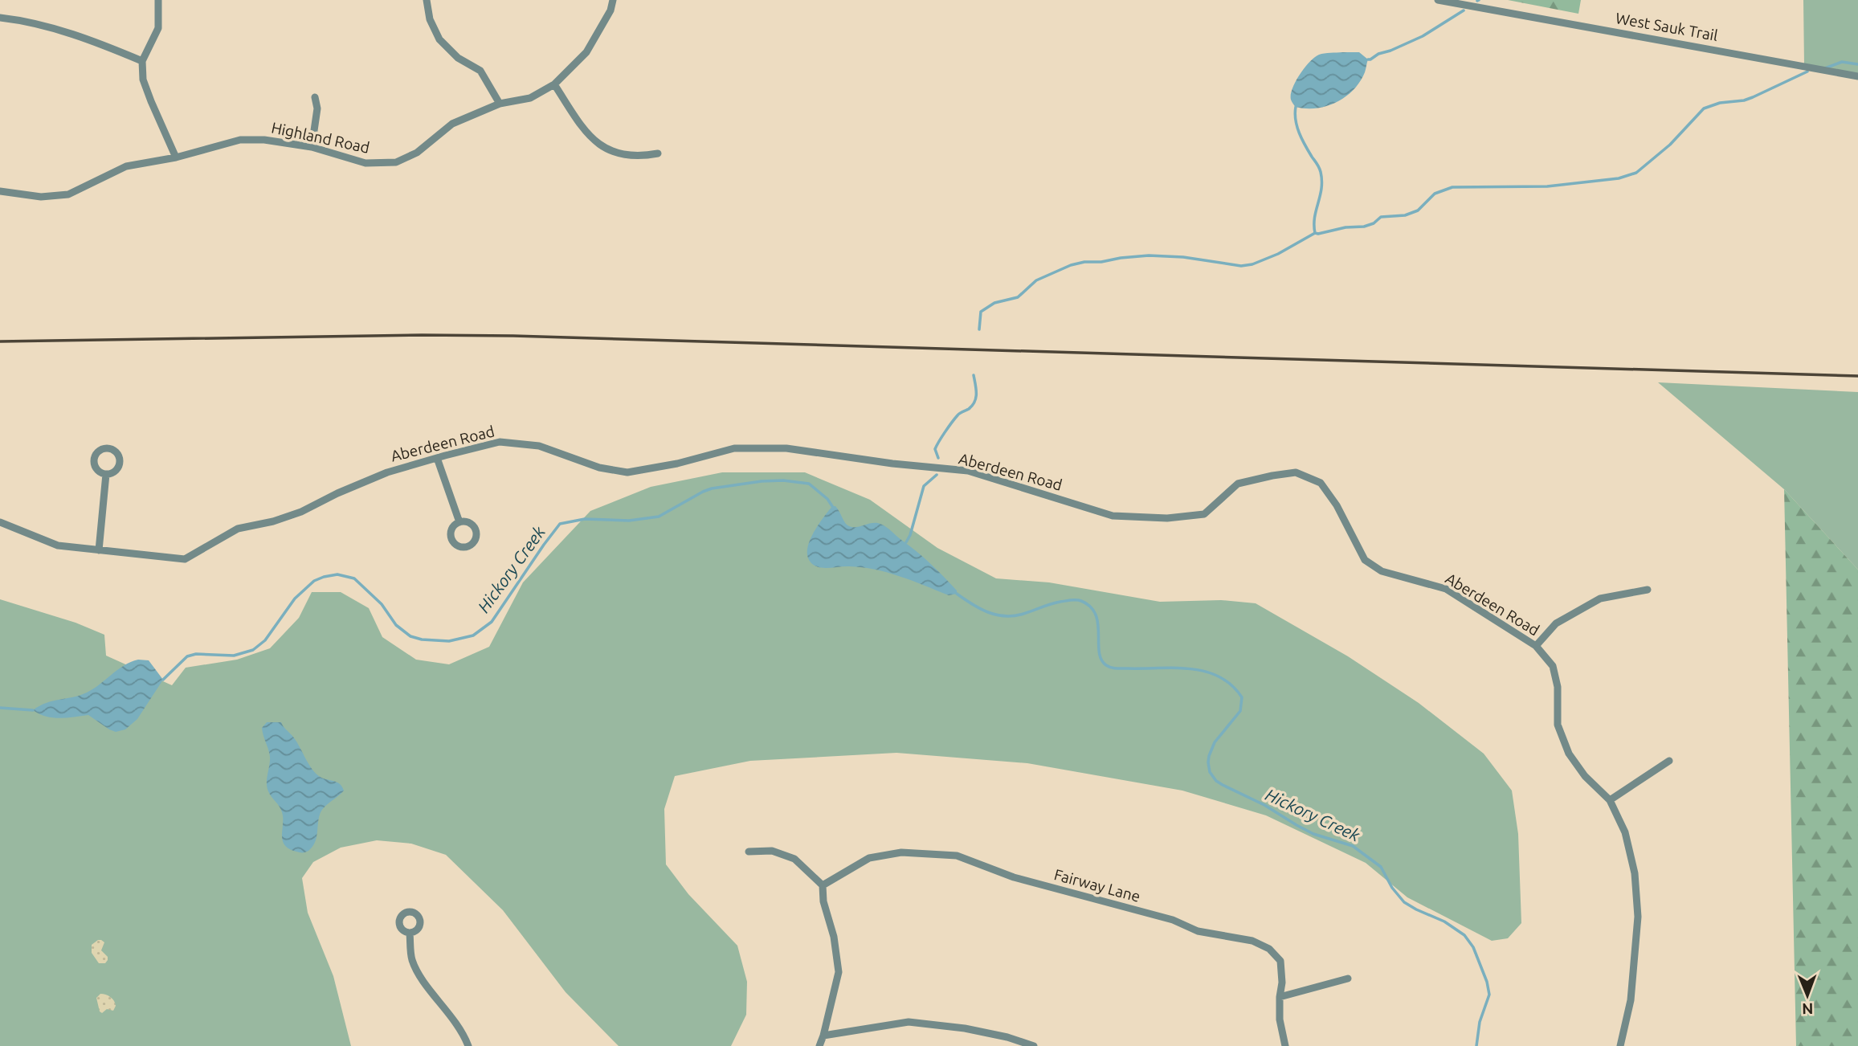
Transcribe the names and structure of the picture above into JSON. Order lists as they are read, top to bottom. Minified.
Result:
{"streets":{"street":["West Sauk Trail","Highland Road","Aberdeen Road","Fairway Lane"]},"water":["Hickory Creek"],"north":"bottom"}
